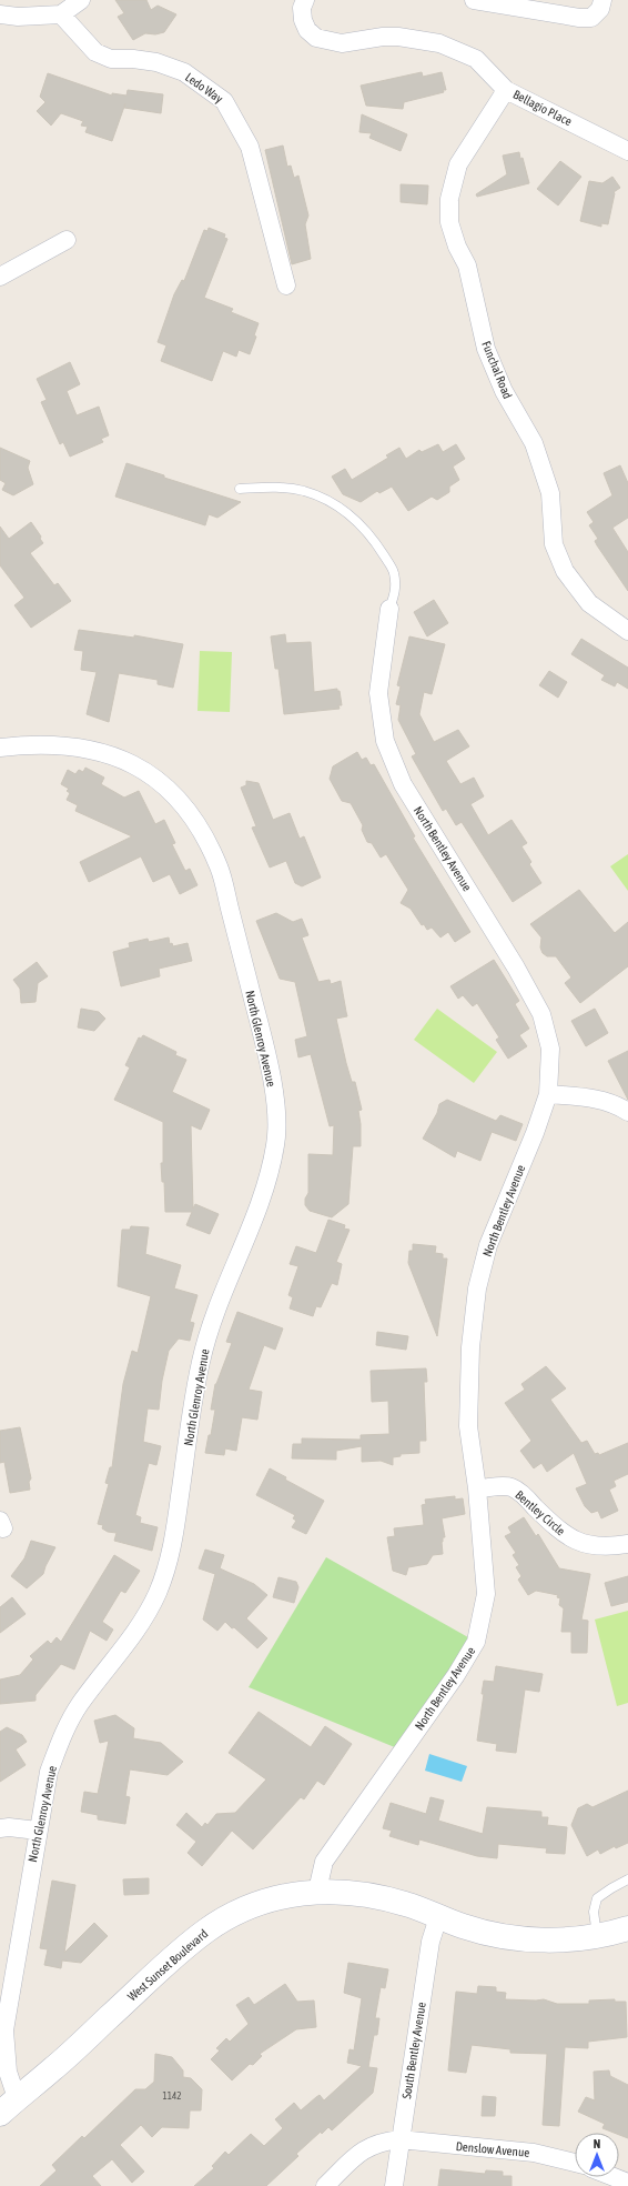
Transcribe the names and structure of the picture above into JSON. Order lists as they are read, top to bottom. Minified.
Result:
{"streets":{"main road":["West Sunset Boulevard"],"street":["Ledo Way","Bellagio Place","Funchal Road","North Bentley Avenue","North Glenroy Avenue","Bentley Circle","South Bentley Avenue","Denslow Avenue"]},"crossings":[["Bellagio Place","Funchal Road"],["North Bentley Avenue","Bentley Circle"],["North Bentley Avenue","West Sunset Boulevard"],["North Glenroy Avenue","West Sunset Boulevard"],["West Sunset Boulevard","South Bentley Avenue"],["South Bentley Avenue","Denslow Avenue"]],"house_numbers":["1142"],"north":"top"}
